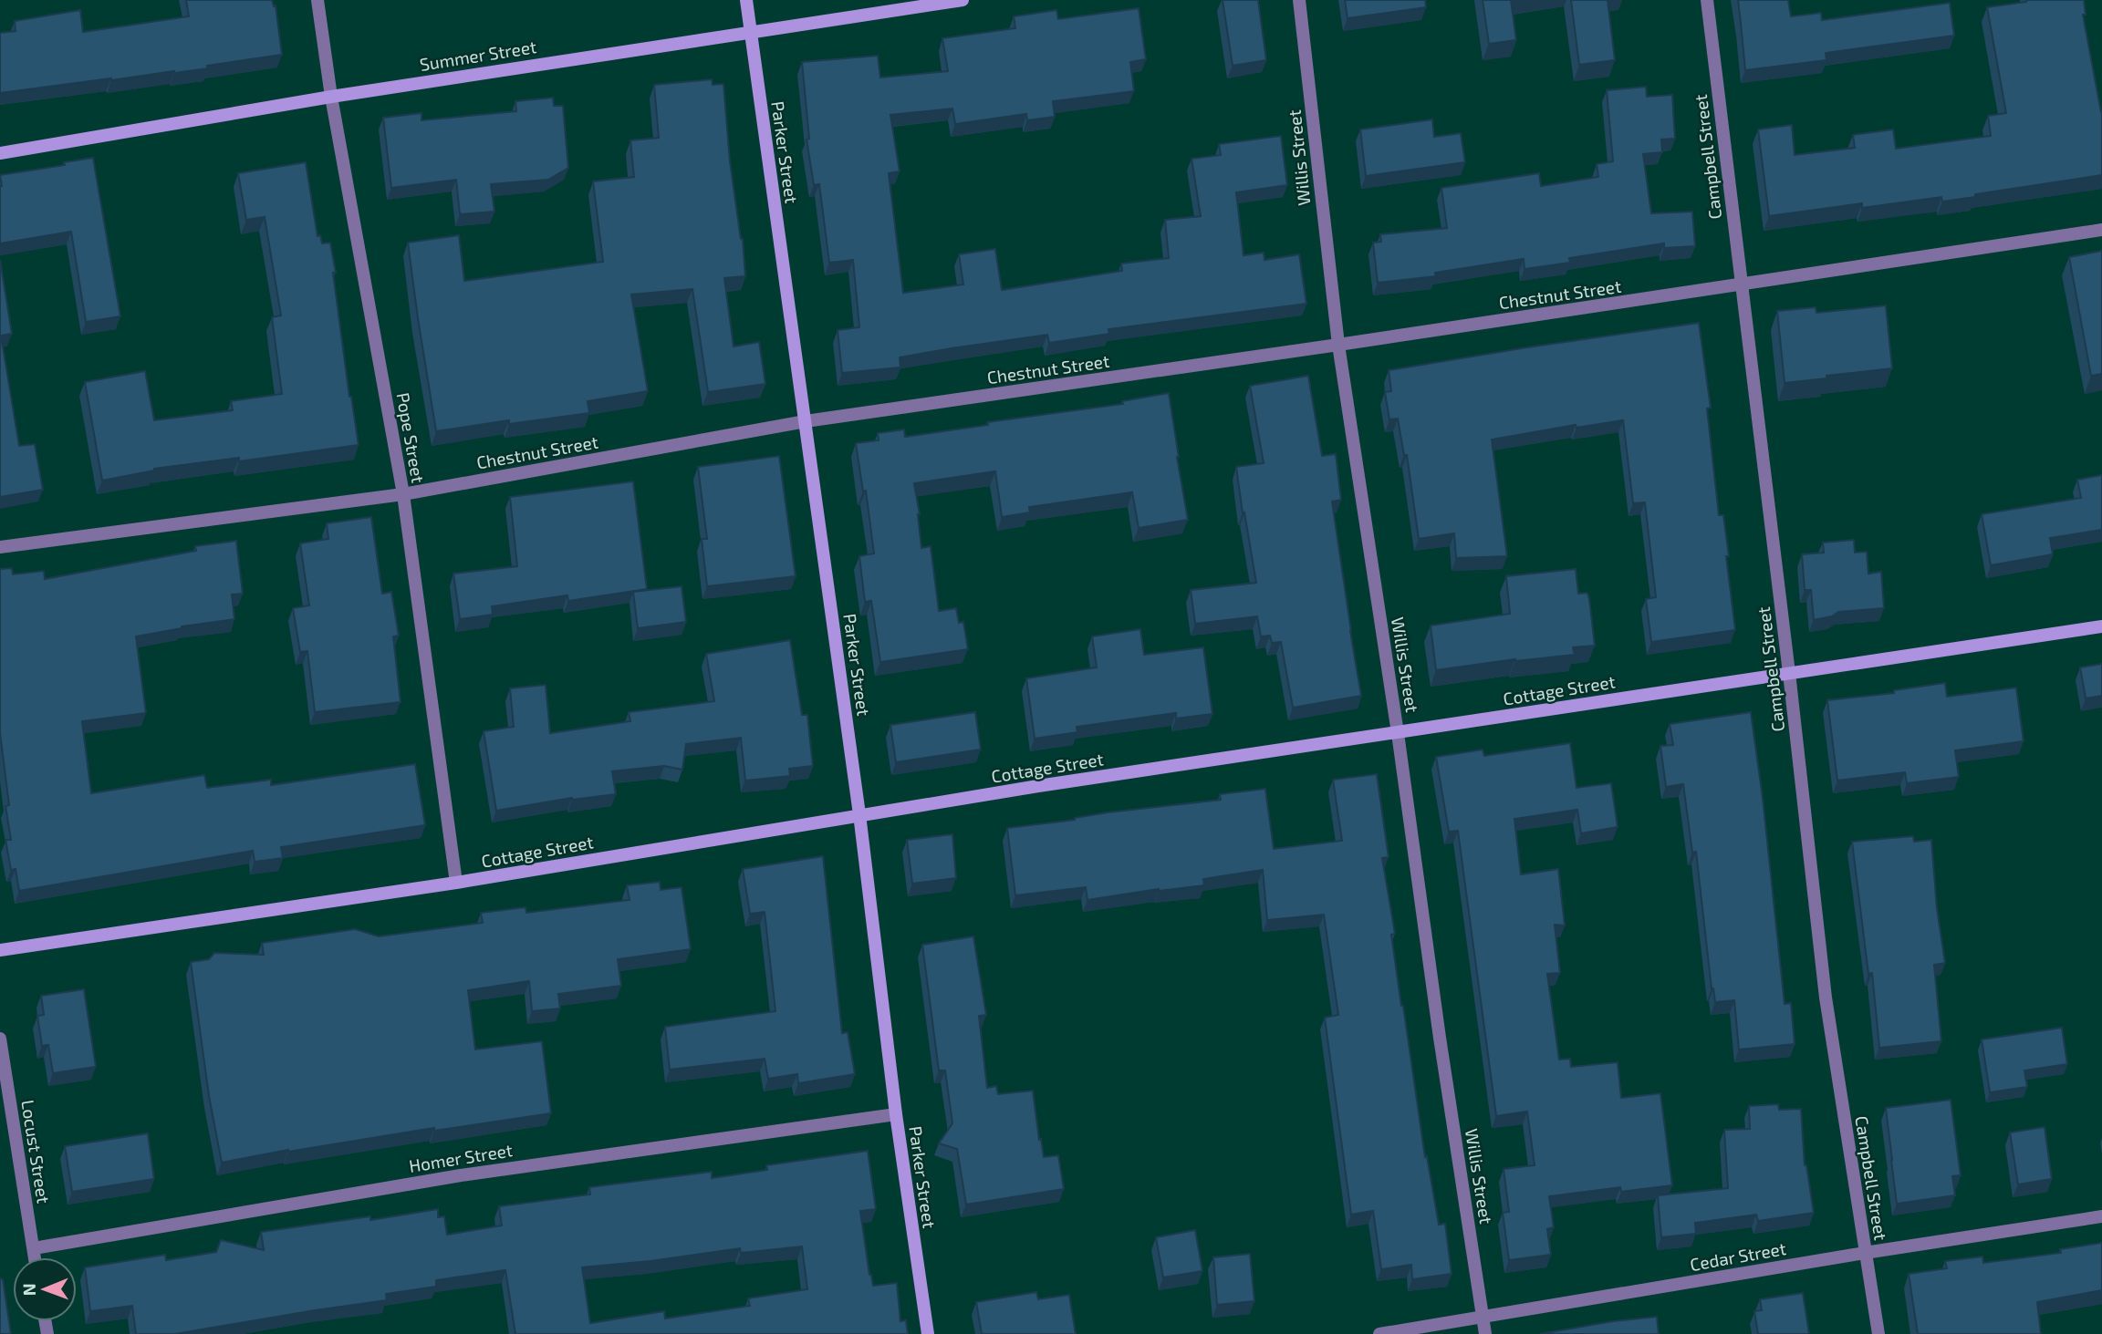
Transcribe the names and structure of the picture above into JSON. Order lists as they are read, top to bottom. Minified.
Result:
{"streets":{"main road":["Summer Street","Parker Street","Cottage Street"],"street":["Campbell Street","Willis Street","Chestnut Street","Pope Street","Locust Street","Homer Street","Cedar Street"]},"crossings":[["Summer Street","Parker Street"],["Summer Street","Pope Street"],["Parker Street","Chestnut Street"],["Parker Street","Cottage Street"],["Parker Street","Homer Street"],["Campbell Street","Chestnut Street"],["Campbell Street","Cottage Street"],["Campbell Street","Cedar Street"],["Willis Street","Chestnut Street"],["Willis Street","Cottage Street"],["Willis Street","Cedar Street"],["Chestnut Street","Pope Street"],["Pope Street","Cottage Street"],["Locust Street","Homer Street"]],"north":"left"}
